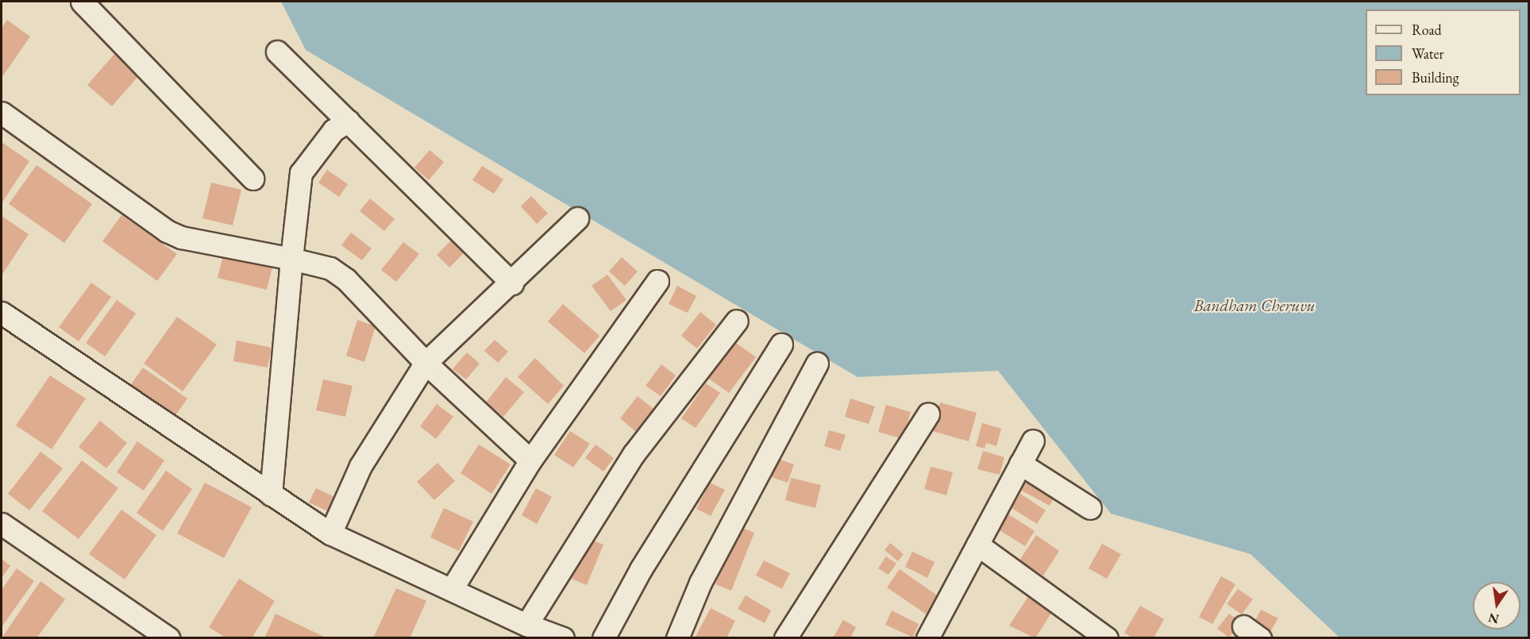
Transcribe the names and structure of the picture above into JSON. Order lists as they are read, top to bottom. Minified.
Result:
{"water":["Bandham Cheruvu"],"legend":["Road","Water","Building"],"north":"bottom"}
